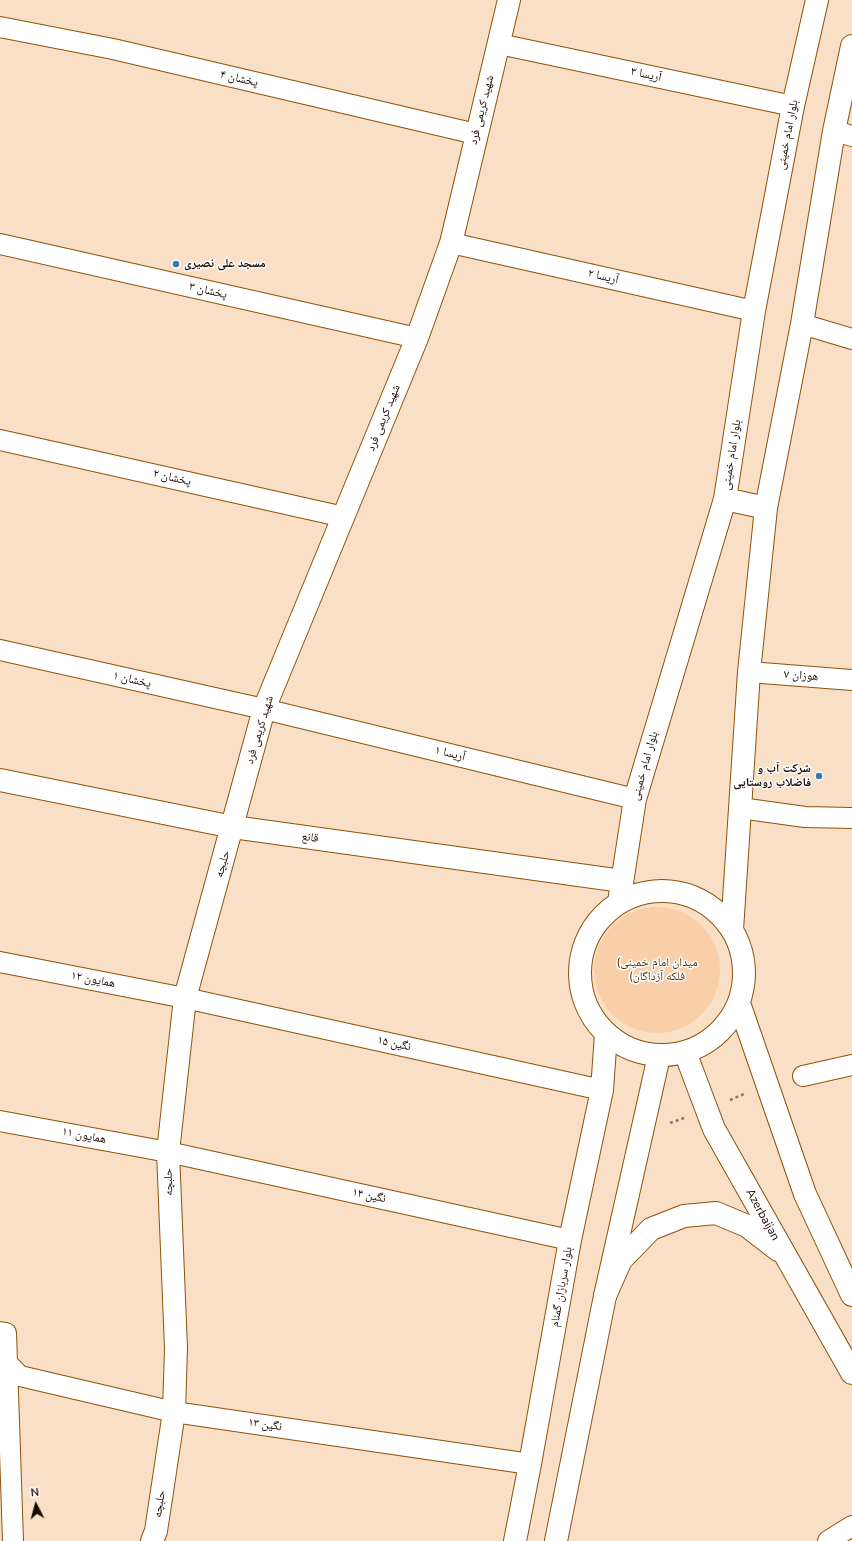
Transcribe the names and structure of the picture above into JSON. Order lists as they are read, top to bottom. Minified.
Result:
{"streets":{"main road":["شهید کریمی فرد","بلوار امام خمینی","قانع","حلبچه","Azerbaijan","بلوار سربازان گمنام"],"street":["آریسا ۳","پخشان ۴","آریسا ۲","پخشان ۳","پخشان ۲","هوزان ۷","پخشان ۱","آریسا ۱","همایون ۱۲","نگین ۱۵","همایون ۱۱","نگین ۱۴","نگین ۱۳"]},"crossings":[["آریسا ۳","شهید کریمی فرد"],["آریسا ۳","بلوار امام خمینی"],["پخشان ۴","شهید کریمی فرد"],["شهید کریمی فرد","آریسا ۲"],["شهید کریمی فرد","پخشان ۳"],["شهید کریمی فرد","پخشان ۲"],["شهید کریمی فرد","پخشان ۱"],["شهید کریمی فرد","آریسا ۱"],["شهید کریمی فرد","قانع"],["شهید کریمی فرد","حلبچه"],["بلوار امام خمینی","آریسا ۲"],["بلوار امام خمینی","آریسا ۱"],["بلوار امام خمینی","قانع"],["پخشان ۱","آریسا ۱"],["قانع","حلبچه"],["حلبچه","همایون ۱۲"],["حلبچه","نگین ۱۵"],["حلبچه","همایون ۱۱"],["حلبچه","نگین ۱۴"],["حلبچه","نگین ۱۳"],["همایون ۱۲","نگین ۱۵"],["نگین ۱۵","بلوار سربازان گمنام"],["همایون ۱۱","نگین ۱۴"],["نگین ۱۴","بلوار سربازان گمنام"],["بلوار سربازان گمنام","نگین ۱۳"]],"parks":["(میدان امام خمینی (فلکه آزداگان"],"places":["مسجد علی نصیری","شرکت آب و فاضلاب روستایی"],"north":"top"}
